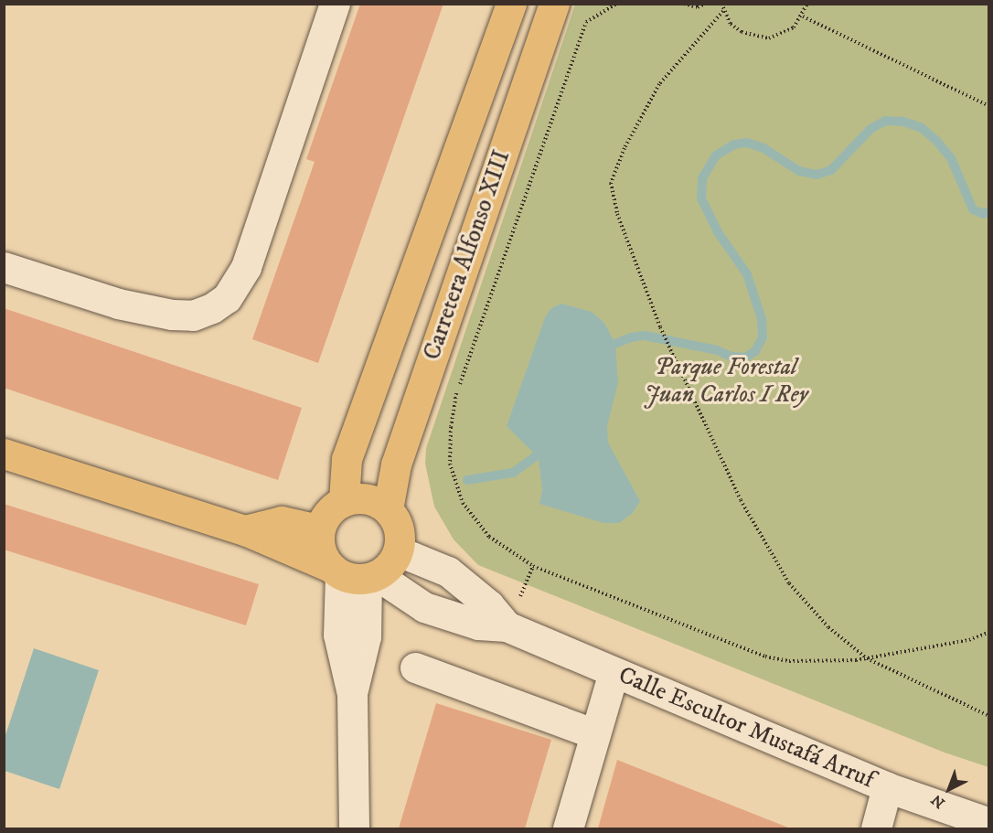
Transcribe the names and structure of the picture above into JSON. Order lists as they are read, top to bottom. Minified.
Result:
{"streets":{"main road":["Carretera Alfonso XIII"],"street":["Calle Escultor Mustafá Arruf"]},"crossings":[["Carretera Alfonso XIII","Calle Escultor Mustafá Arruf"]],"parks":["Parque Forestal Juan Carlos I Rey"],"north":"bottom left"}
